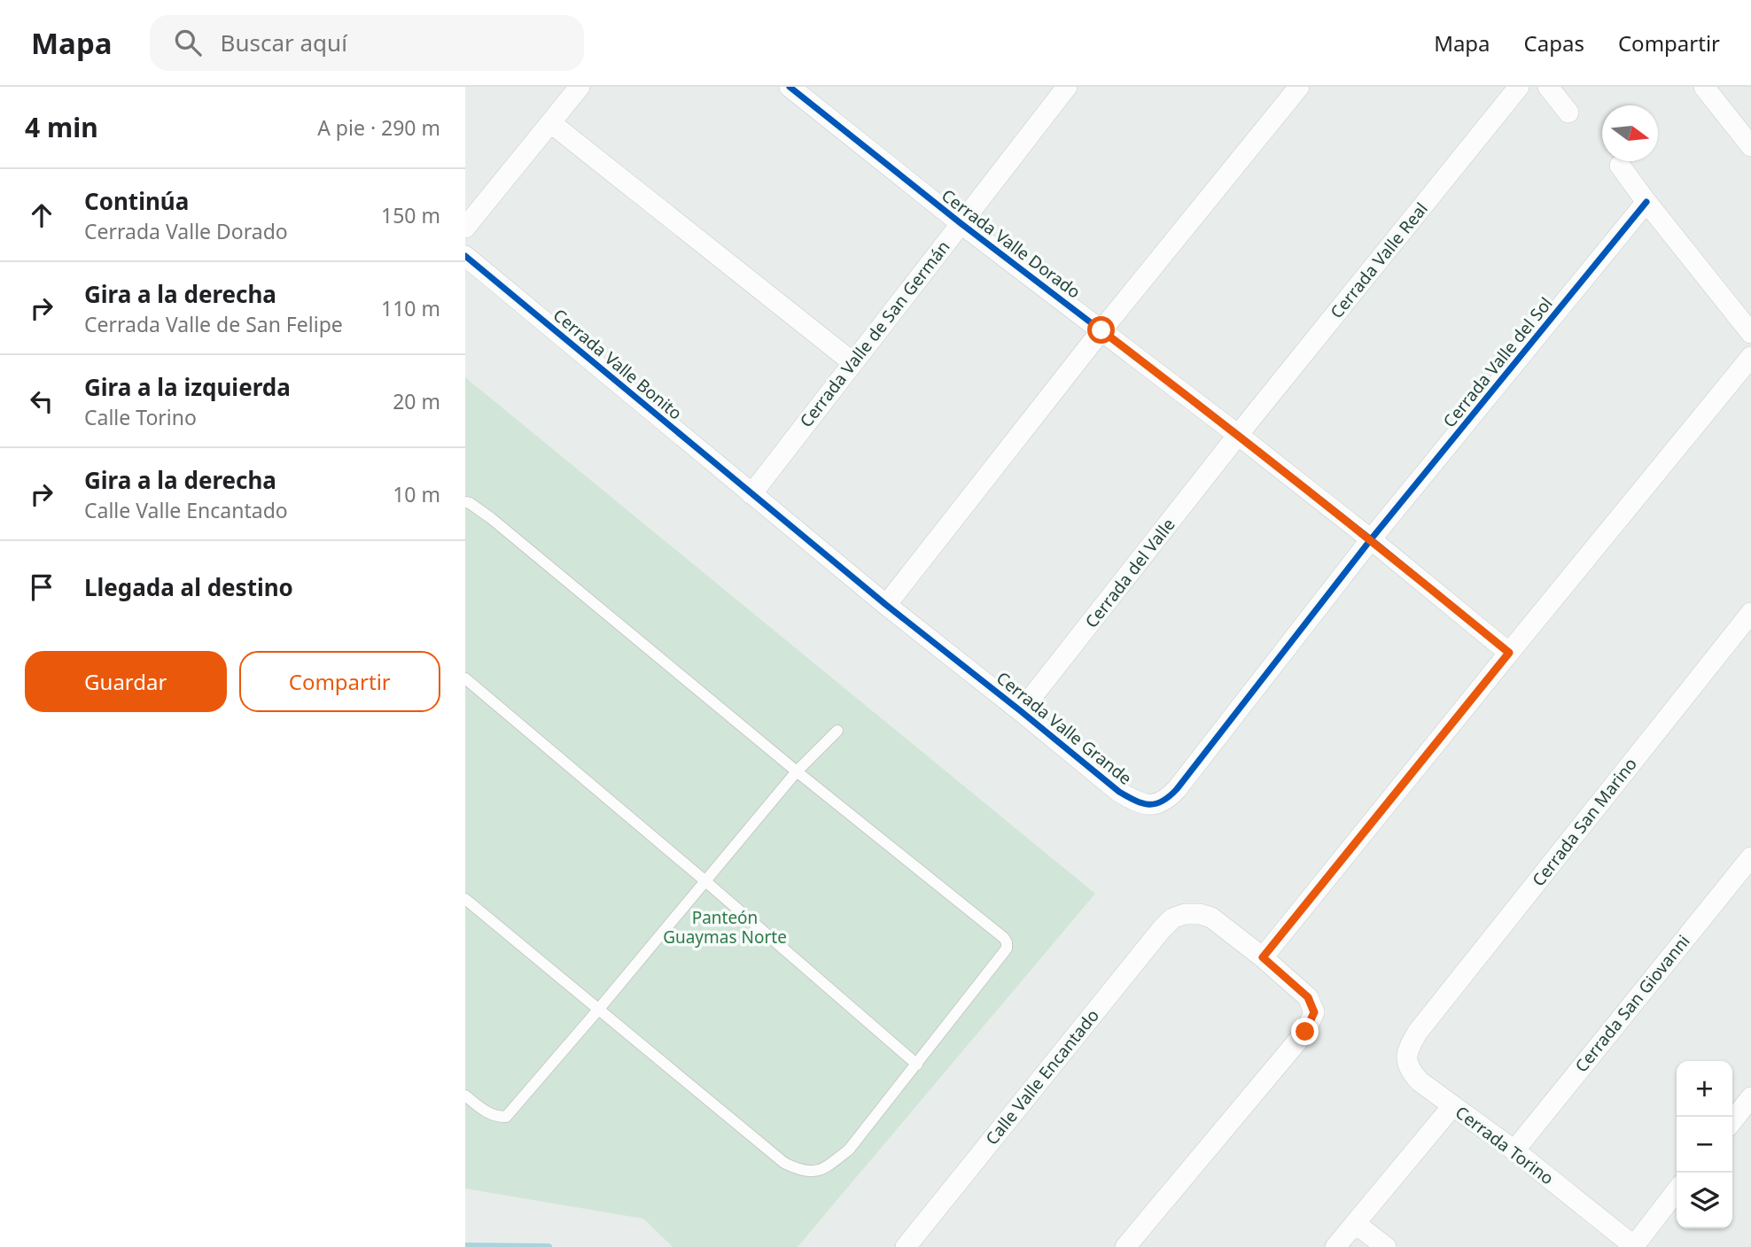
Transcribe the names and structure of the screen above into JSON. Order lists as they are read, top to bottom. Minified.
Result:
{"streets":{"street":["Cerrada Valle Dorado","Cerrada Valle Real","Cerrada Valle de San Germán","Cerrada Valle del Sol","Cerrada Valle Bonito","Cerrada del Valle","Cerrada Valle Grande","Cerrada San Marino","Cerrada San Giovanni","Calle Valle Encantado","Cerrada Torino"]},"crossings":[["Cerrada Valle Dorado","Cerrada Valle Real"],["Cerrada Valle Dorado","Cerrada Valle de San Germán"],["Cerrada Valle Dorado","Cerrada Valle del Sol"],["Cerrada Valle Dorado","Cerrada del Valle"],["Cerrada Valle Dorado","Cerrada Valle Grande"],["Cerrada Valle Real","Cerrada del Valle"],["Cerrada Valle de San Germán","Cerrada Valle Bonito"],["Cerrada Valle de San Germán","Cerrada Valle Grande"],["Cerrada Valle del Sol","Cerrada Valle Grande"],["Cerrada Valle Bonito","Cerrada Valle Grande"],["Cerrada del Valle","Cerrada Valle Grande"],["Cerrada San Marino","Cerrada Torino"],["Cerrada San Giovanni","Cerrada Torino"]],"parks":["Panteón Guaymas Norte"],"north":"right","page":{"header":"Mapa","search":"Buscar aquí","nav":["Mapa","Capas","Compartir"],"heading":["4 min","A pie · 290 m"],"list":[["Continúa","Cerrada Valle Dorado","150 m"],["Gira a la derecha","Cerrada Valle de San Felipe","110 m"],["Gira a la izquierda","Calle Torino","20 m"],["Gira a la derecha","Calle Valle Encantado","10 m"],"Llegada al destino"],"buttons":["Guardar","Compartir"],"map_buttons":["+","−"]}}
